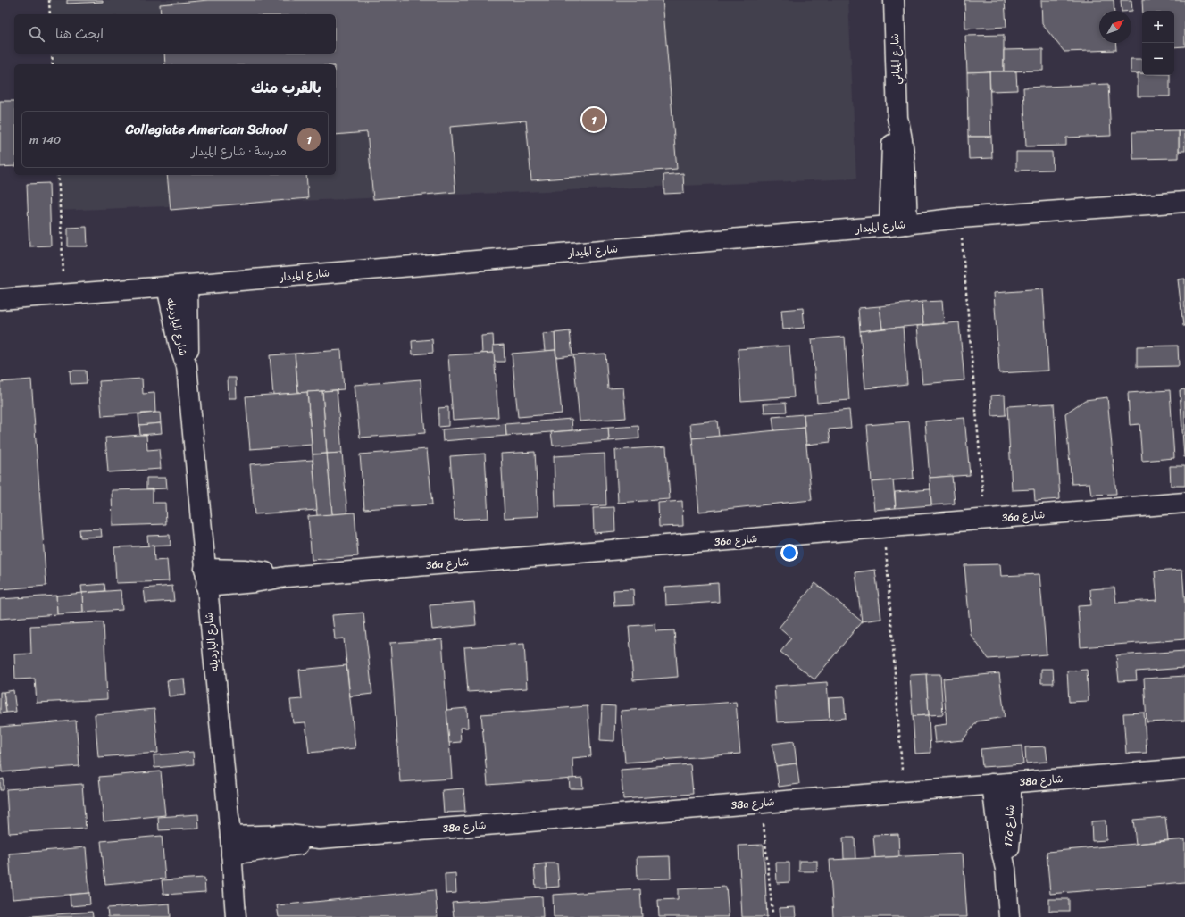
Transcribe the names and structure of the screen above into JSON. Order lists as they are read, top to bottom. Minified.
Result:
{"streets":{"street":["شارع المياني","شارع الميدار","شارع اليارديله","36a شارع","38a شارع","17c شارع"]},"crossings":[["شارع المياني","شارع الميدار"],["شارع الميدار","شارع اليارديله"],["شارع اليارديله","36a شارع"],["شارع اليارديله","38a شارع"],["38a شارع","17c شارع"]],"north":"top right","page":{"map_buttons":["+","−"],"search":"ابحث هنا","heading":"بالقرب منك","pins":"1","list":[{"mark":"1","name":"Collegiate American School","note":"مدرسة · شارع الميدار","value":"140 m"}]}}
